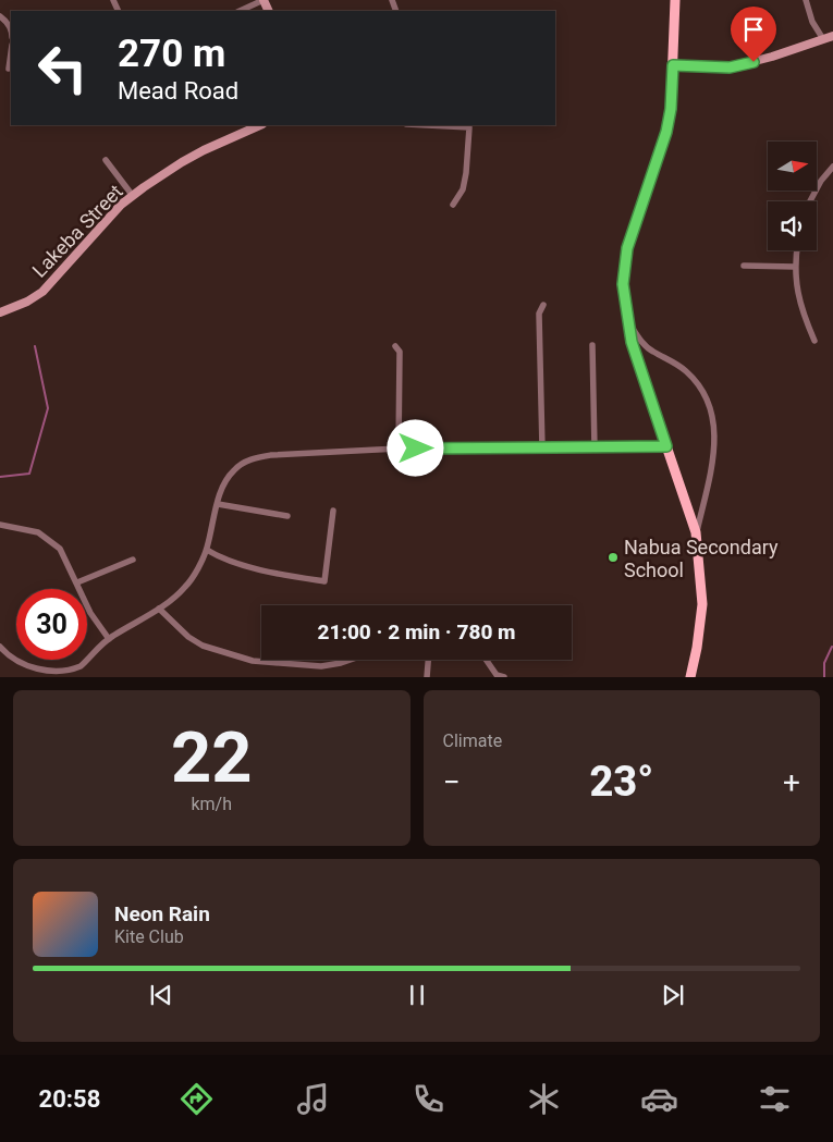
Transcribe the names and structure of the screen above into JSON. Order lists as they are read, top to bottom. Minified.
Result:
{"streets":{"main road":["Lakeba Street"]},"places":["Nabua Secondary School"],"north":"right","page":{"turn":["270 m","Mead Road"],"limit":"30","trip":"21:00 · 2 min · 780 m","tile":[["22","km/h"],"Climate"],"heat":["−","23°","+"],"song":["Neon Rain","Kite Club"],"tabs":"20:58"}}
